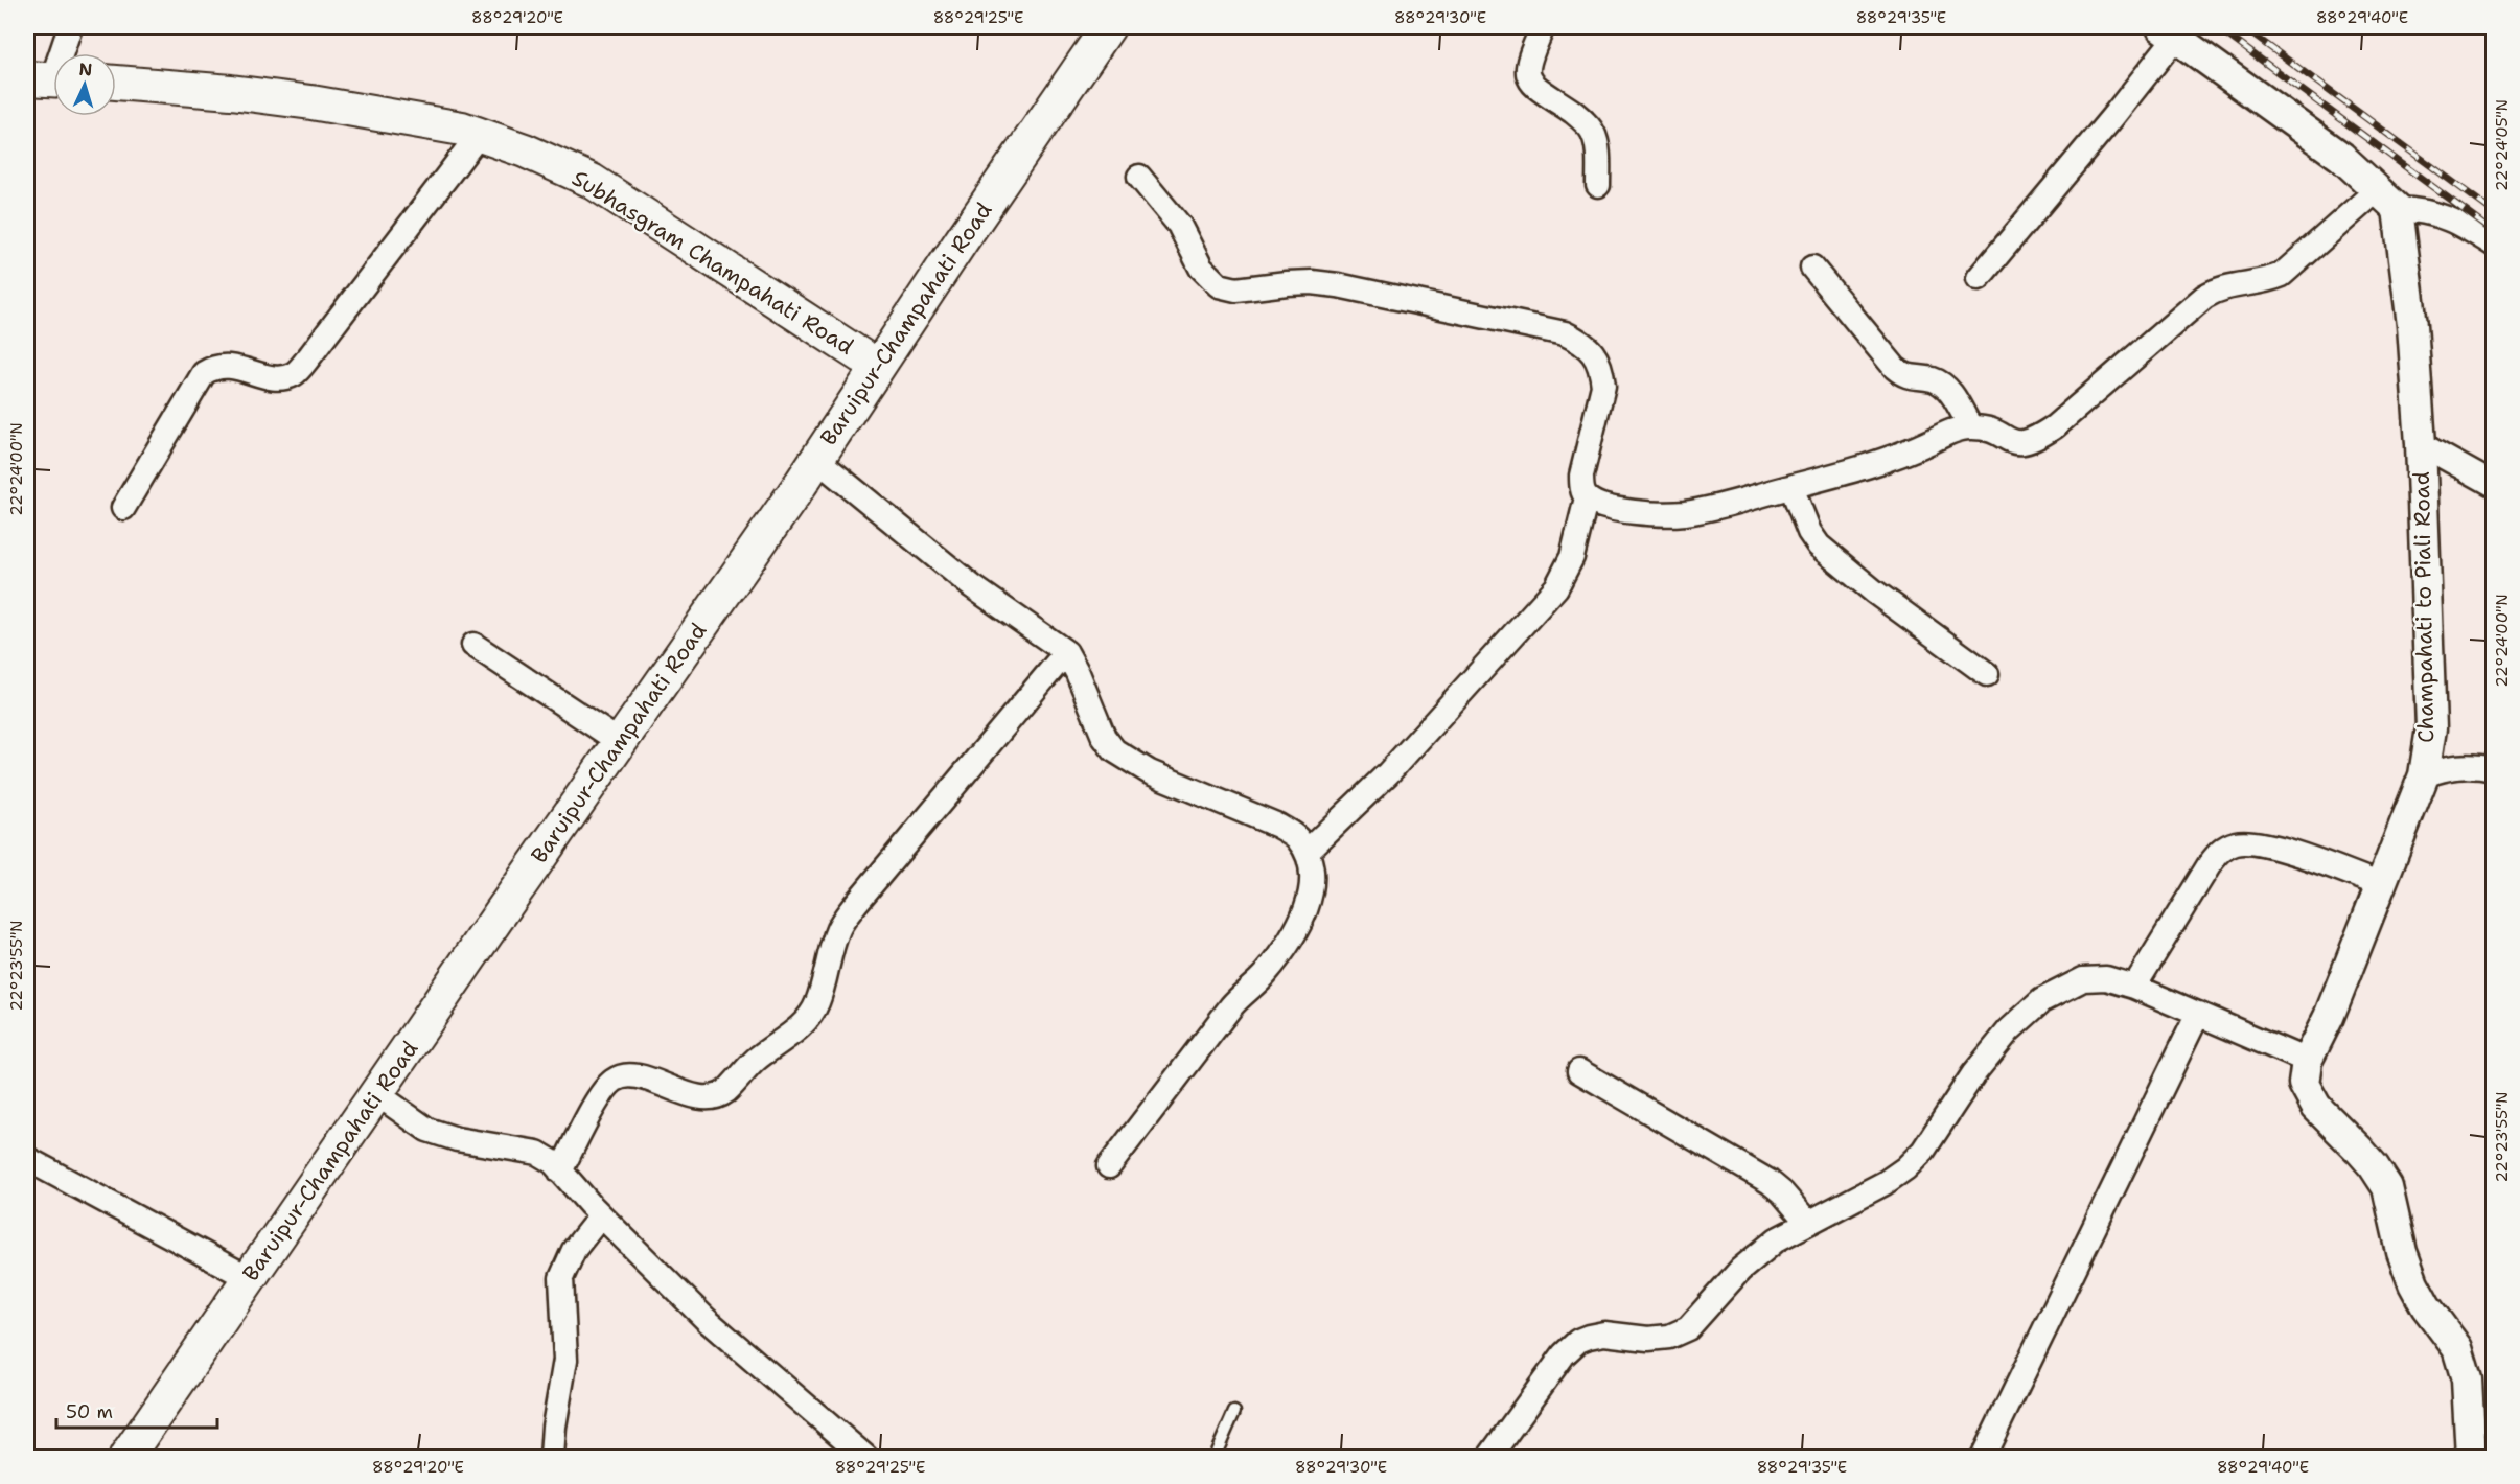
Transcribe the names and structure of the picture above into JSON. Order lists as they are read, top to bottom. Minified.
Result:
{"streets":{"main road":["Subhasgram Champahati Road","Baruipur-Champahati Road"],"street":["Champahati to Piali Road"]},"crossings":[["Subhasgram Champahati Road","Baruipur-Champahati Road"]],"scale_bar":"50 m","north":"top","coordinates":["88°29'20\"E","88°29'25\"E","88°29'30\"E","88°29'35\"E","88°29'40\"E","22°24'05\"N","22°24'00\"N","22°23'55\"N"]}
